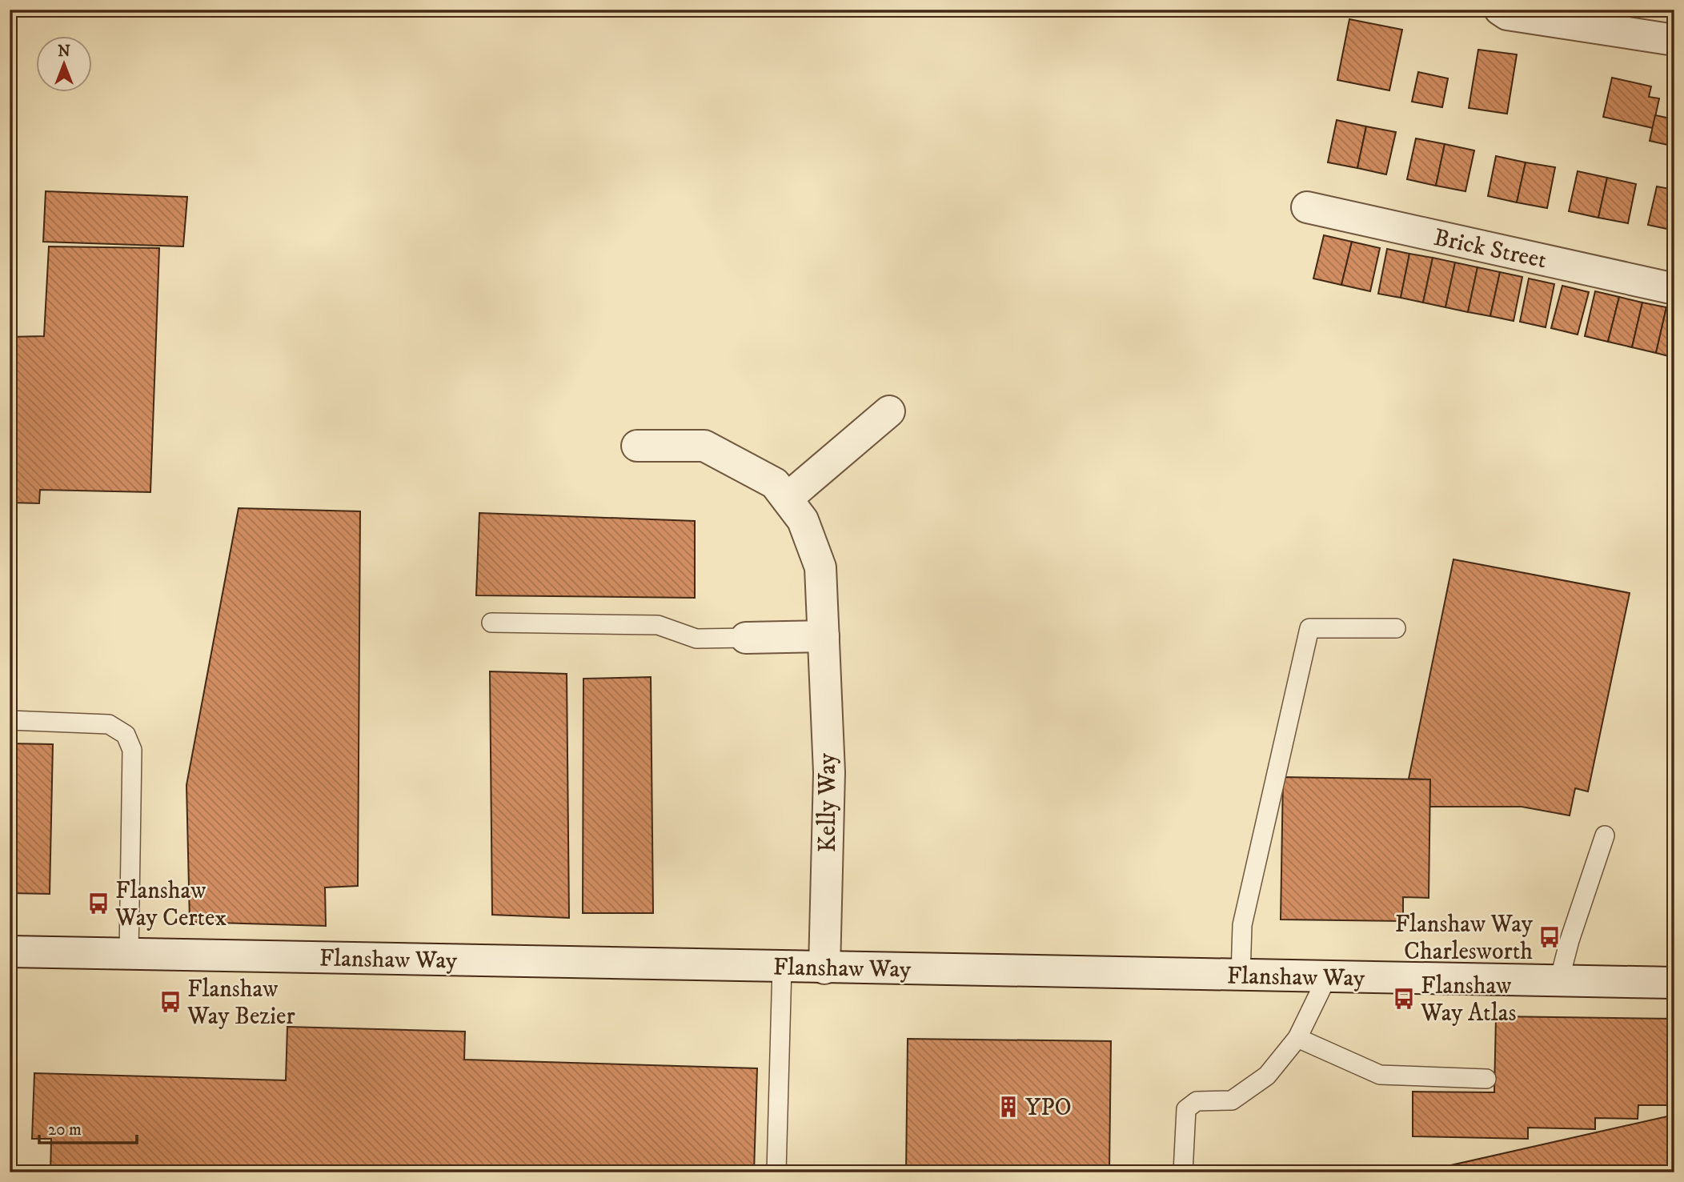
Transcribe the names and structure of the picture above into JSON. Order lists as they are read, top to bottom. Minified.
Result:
{"streets":{"street":["Brick Street","Kelly Way","Flanshaw Way"]},"crossings":[["Kelly Way","Flanshaw Way"]],"places":{"bus stop":["Flanshaw Way Certex","Flanshaw Way Charlesworth","Flanshaw Way Atlas","Flanshaw Way Bezier"],"building":["YPO"]},"scale_bar":"20 m","north":"top"}
